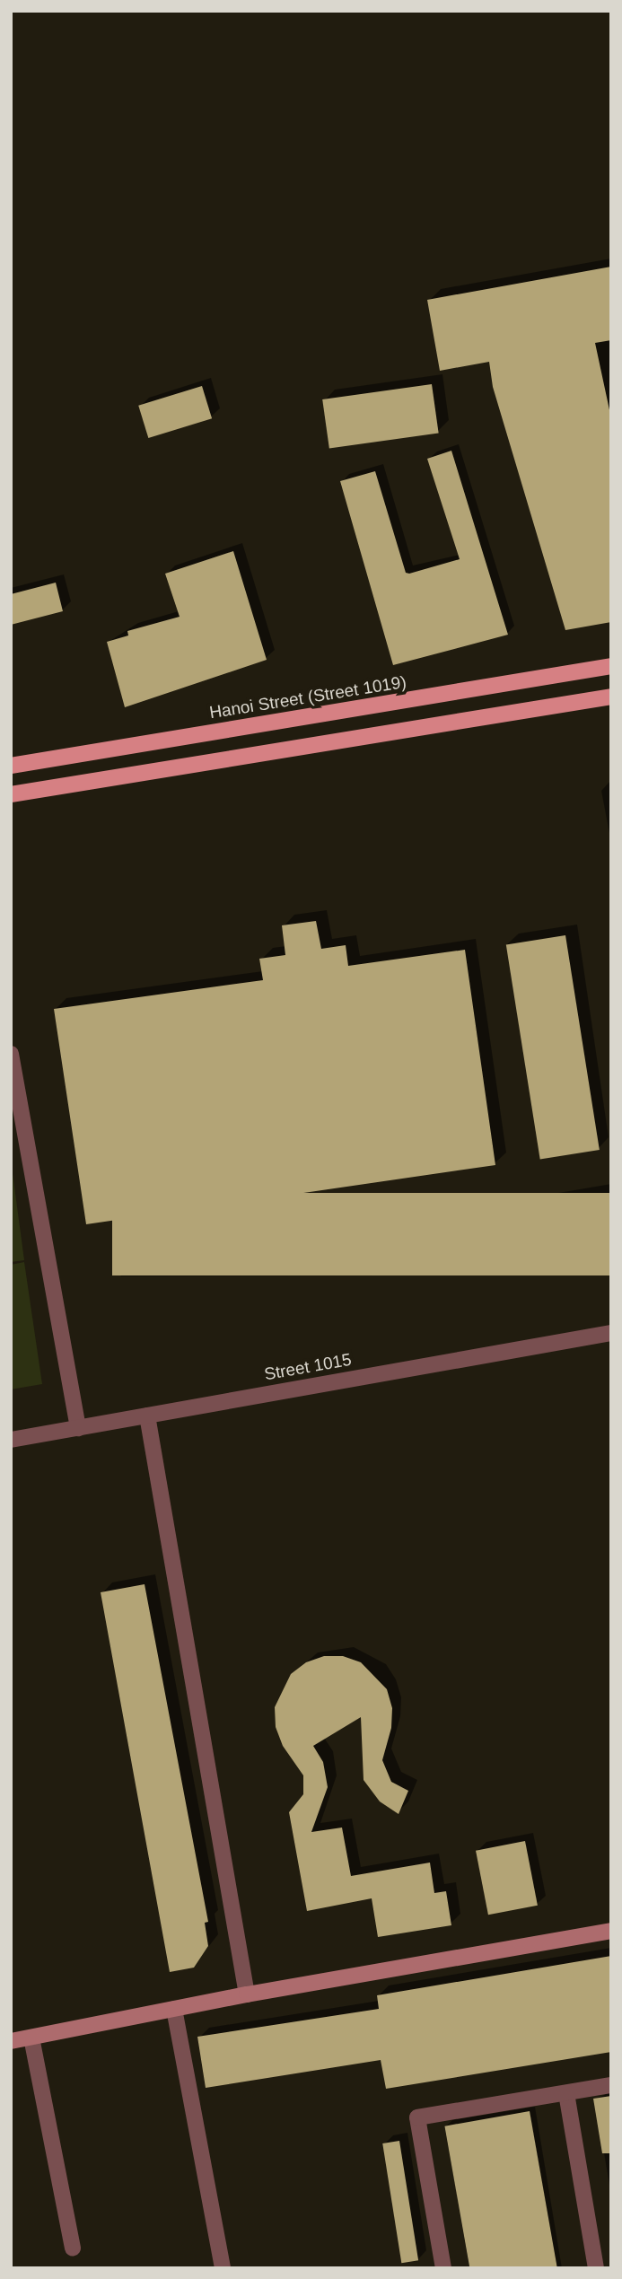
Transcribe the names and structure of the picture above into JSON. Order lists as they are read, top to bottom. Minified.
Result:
{"streets":{"main road":["Hanoi Street (Street 1019)"],"street":["Street 1015"]}}
